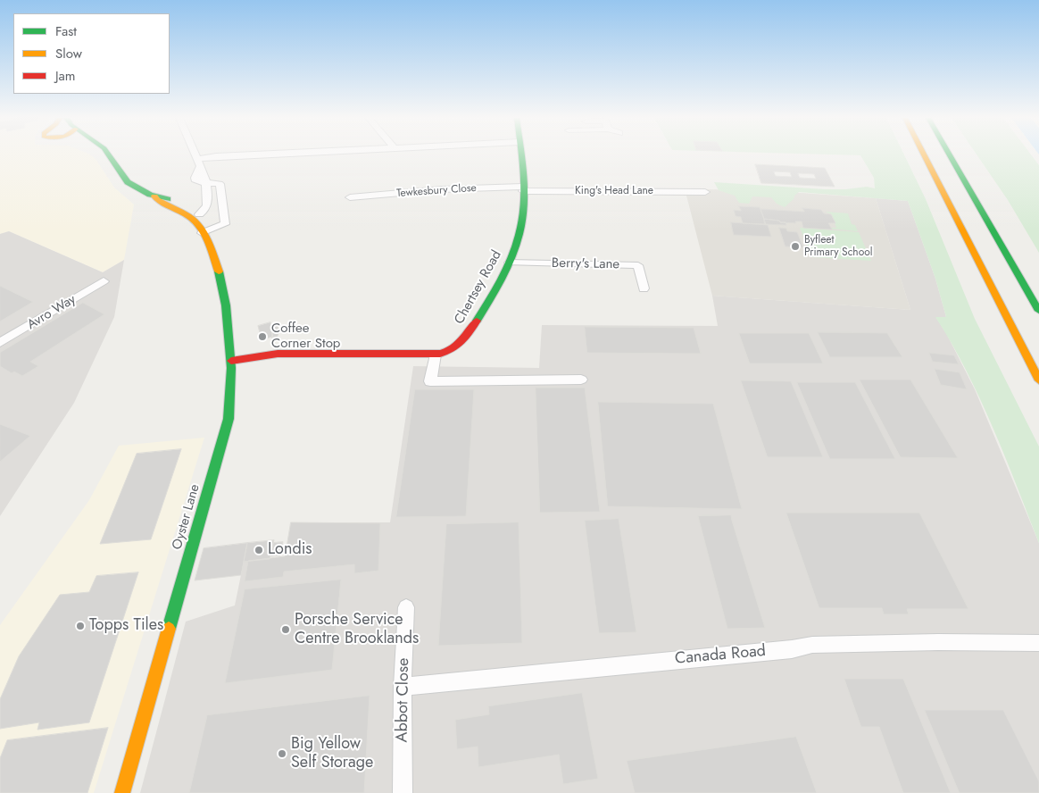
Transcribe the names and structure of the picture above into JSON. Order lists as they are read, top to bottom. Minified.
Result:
{"streets":{"main road":["Chertsey Road","Oyster Lane"],"street":["Tewkesbury Close","King's Head Lane","Berry's Lane","Avro Way","Canada Road","Abbot Close"]},"crossings":[["Tewkesbury Close","King's Head Lane"],["Tewkesbury Close","Chertsey Road"],["King's Head Lane","Chertsey Road"],["Berry's Lane","Chertsey Road"],["Chertsey Road","Oyster Lane"],["Canada Road","Abbot Close"]],"places":["Byfleet Primary School","Coffee Corner Stop","Londis","Topps Tiles","Porsche Service Centre Brooklands","Big Yellow Self Storage"],"legend":["Fast","Slow","Jam"]}
